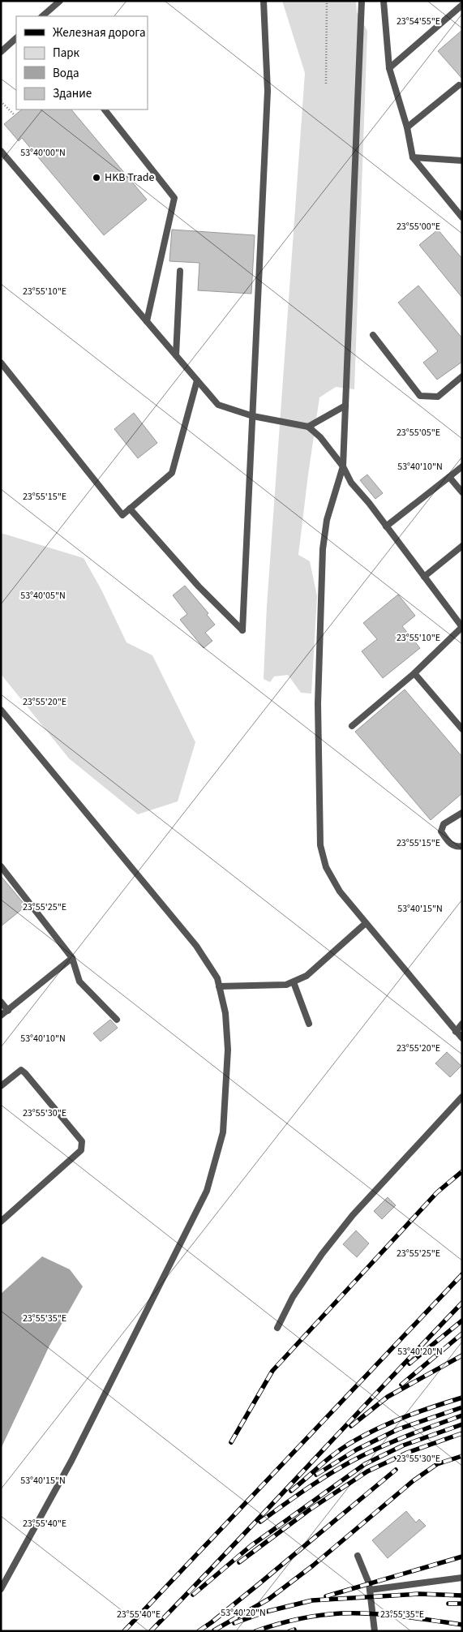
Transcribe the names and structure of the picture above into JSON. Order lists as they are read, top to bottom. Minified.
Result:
{"places":["HKB Trade"],"legend":["Железная дорога","Парк","Вода","Здание"],"coordinates":["23°54'55\"E","53°40'00\"N","23°55'00\"E","23°55'10\"E","23°55'05\"E","53°40'10\"N","23°55'15\"E","53°40'05\"N","23°55'20\"E","23°55'25\"E","53°40'15\"N","23°55'30\"E","23°55'35\"E","53°40'20\"N","23°55'40\"E"]}
